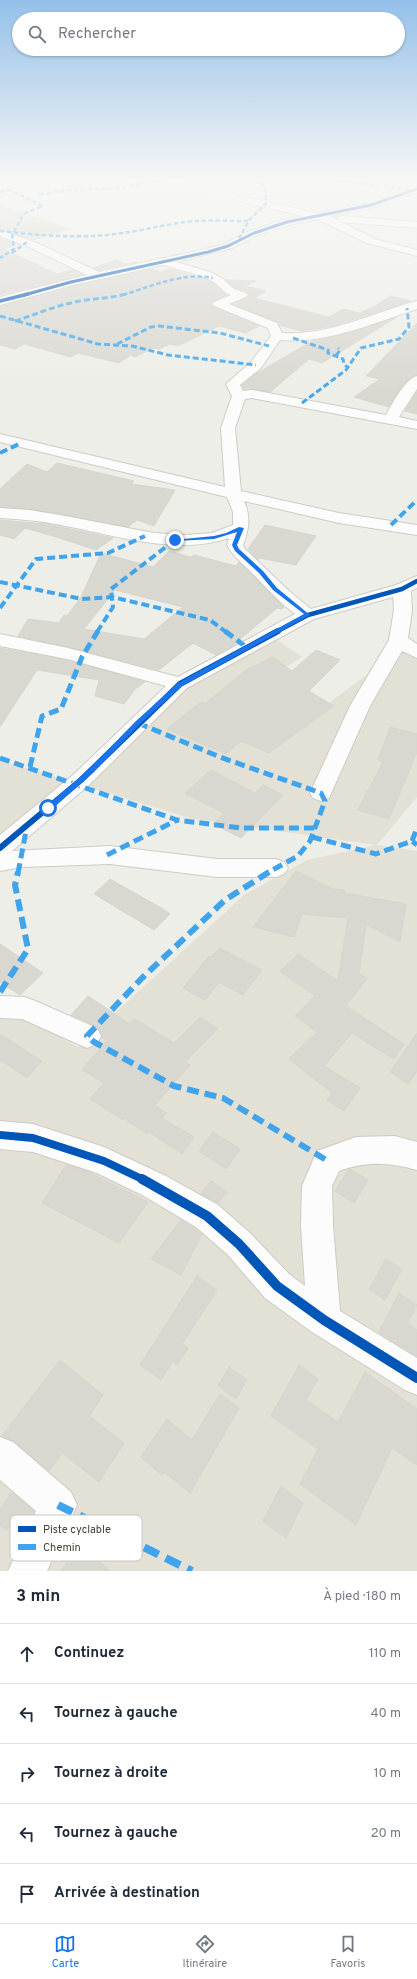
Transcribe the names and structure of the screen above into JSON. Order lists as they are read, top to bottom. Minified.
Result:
{"legend":["Piste cyclable","Chemin"],"page":{"search":"Rechercher","heading":["3 min","À pied · 180 m"],"list":[["Continuez","110 m"],["Tournez à gauche","40 m"],["Tournez à droite","10 m"],["Tournez à gauche","20 m"],"Arrivée à destination"],"nav":["Carte","Itinéraire","Favoris"]}}
